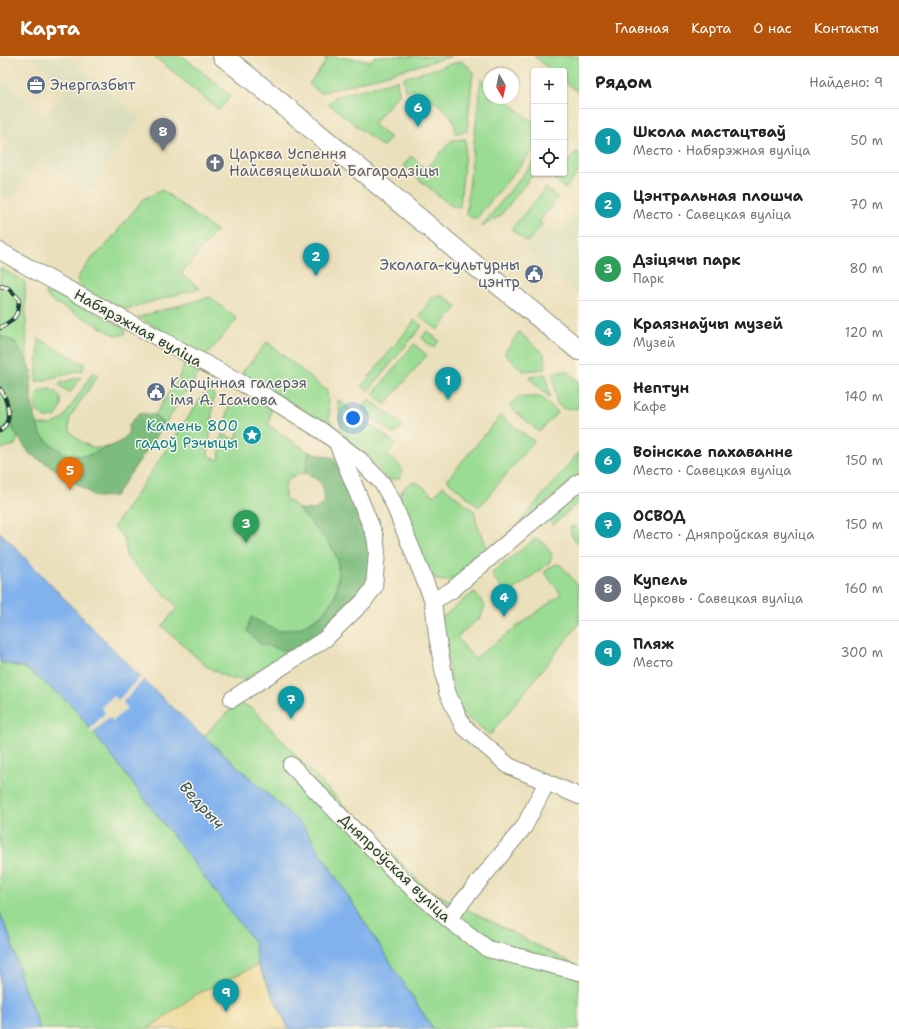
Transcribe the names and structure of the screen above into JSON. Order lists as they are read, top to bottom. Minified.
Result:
{"streets":{"street":["Набярэжная вуліца","Дняпроўская вуліца"]},"water":["Ведрыч"],"places":{"office":["Энергазбыт"],"church":["Царква Успення Найсвяцейшай Багародзіцы"],"public building":["Эколага-культурны цэнтр","Карцінная галерэя імя А. Ісачова"],"place":["Камень 800 гадоў Рэчыцы"]},"north":"bottom","page":{"header":"Карта","nav":["Главная","Карта","О нас","Контакты"],"heading":["Рядом","Найдено: 9"],"map_buttons":["+","−"],"pins":["6","8","2","1","5","3","4","7","9"],"list":[{"mark":"1","name":"Школа мастацтваў","note":"Место · Набярэжная вуліца","value":"50 m"},{"mark":"2","name":"Цэнтральная плошча","note":"Место · Савецкая вуліца","value":"70 m"},{"mark":"3","name":"Дзіцячы парк","note":"Парк","value":"80 m"},{"mark":"4","name":"Краязнаўчы музей","note":"Музей","value":"120 m"},{"mark":"5","name":"Нептун","note":"Кафе","value":"140 m"},{"mark":"6","name":"Воінскае пахаванне","note":"Место · Савецкая вуліца","value":"150 m"},{"mark":"7","name":"ОСВОД","note":"Место · Дняпроўская вуліца","value":"150 m"},{"mark":"8","name":"Купель","note":"Церковь · Савецкая вуліца","value":"160 m"},{"mark":"9","name":"Пляж","note":"Место","value":"300 m"}]}}
